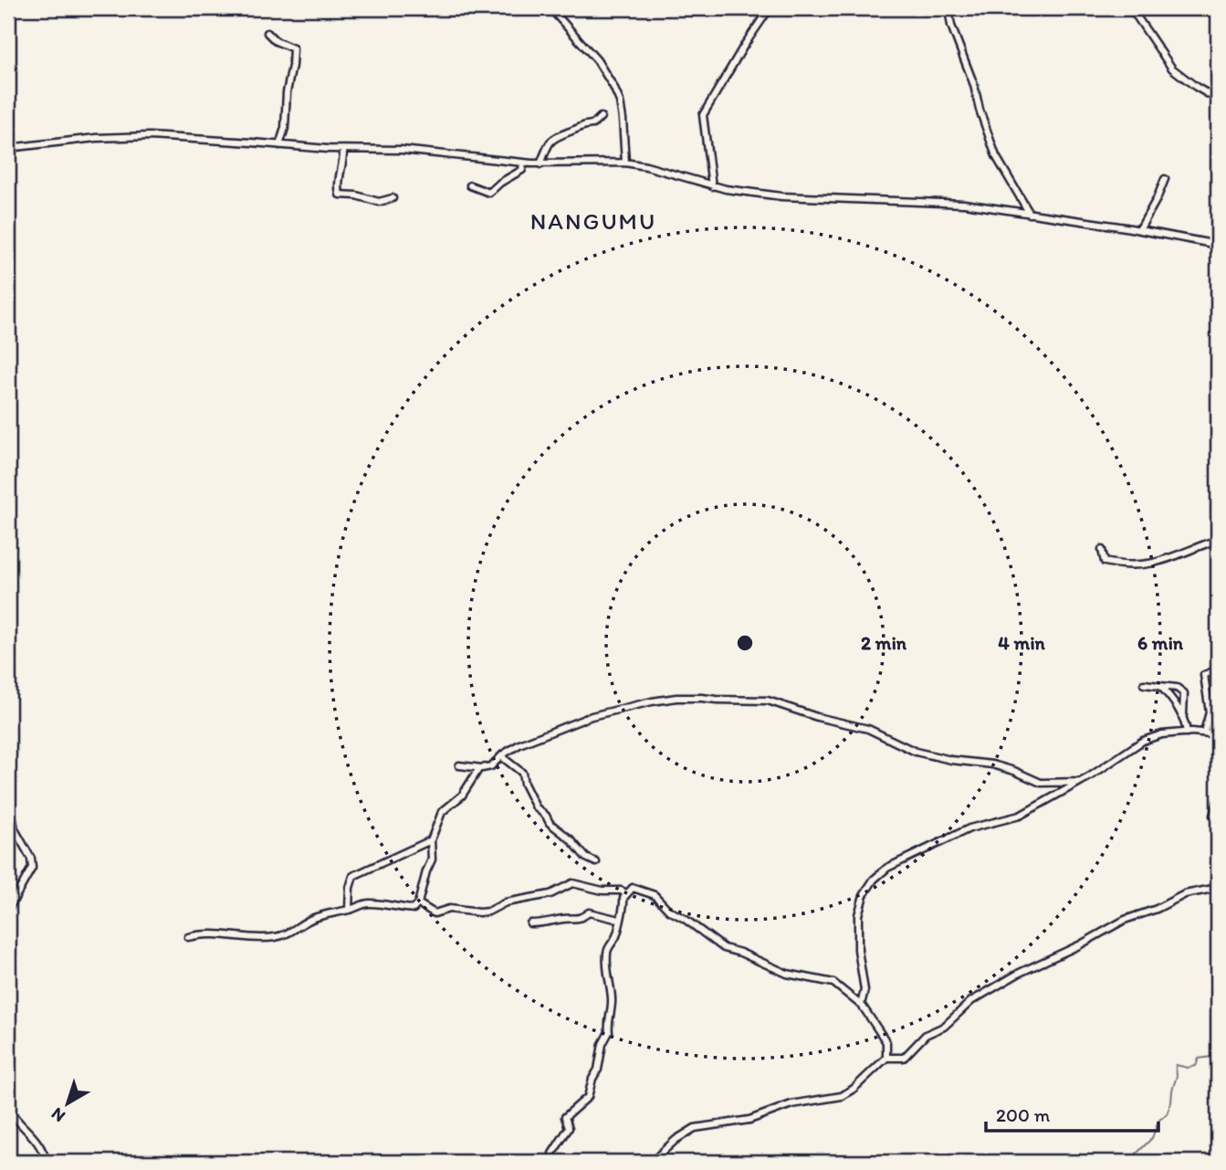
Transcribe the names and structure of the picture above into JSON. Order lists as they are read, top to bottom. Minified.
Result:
{"districts":["NANGUMU"],"scale_bar":"200 m","north":"bottom left","rings":["2 min","4 min","6 min"]}
